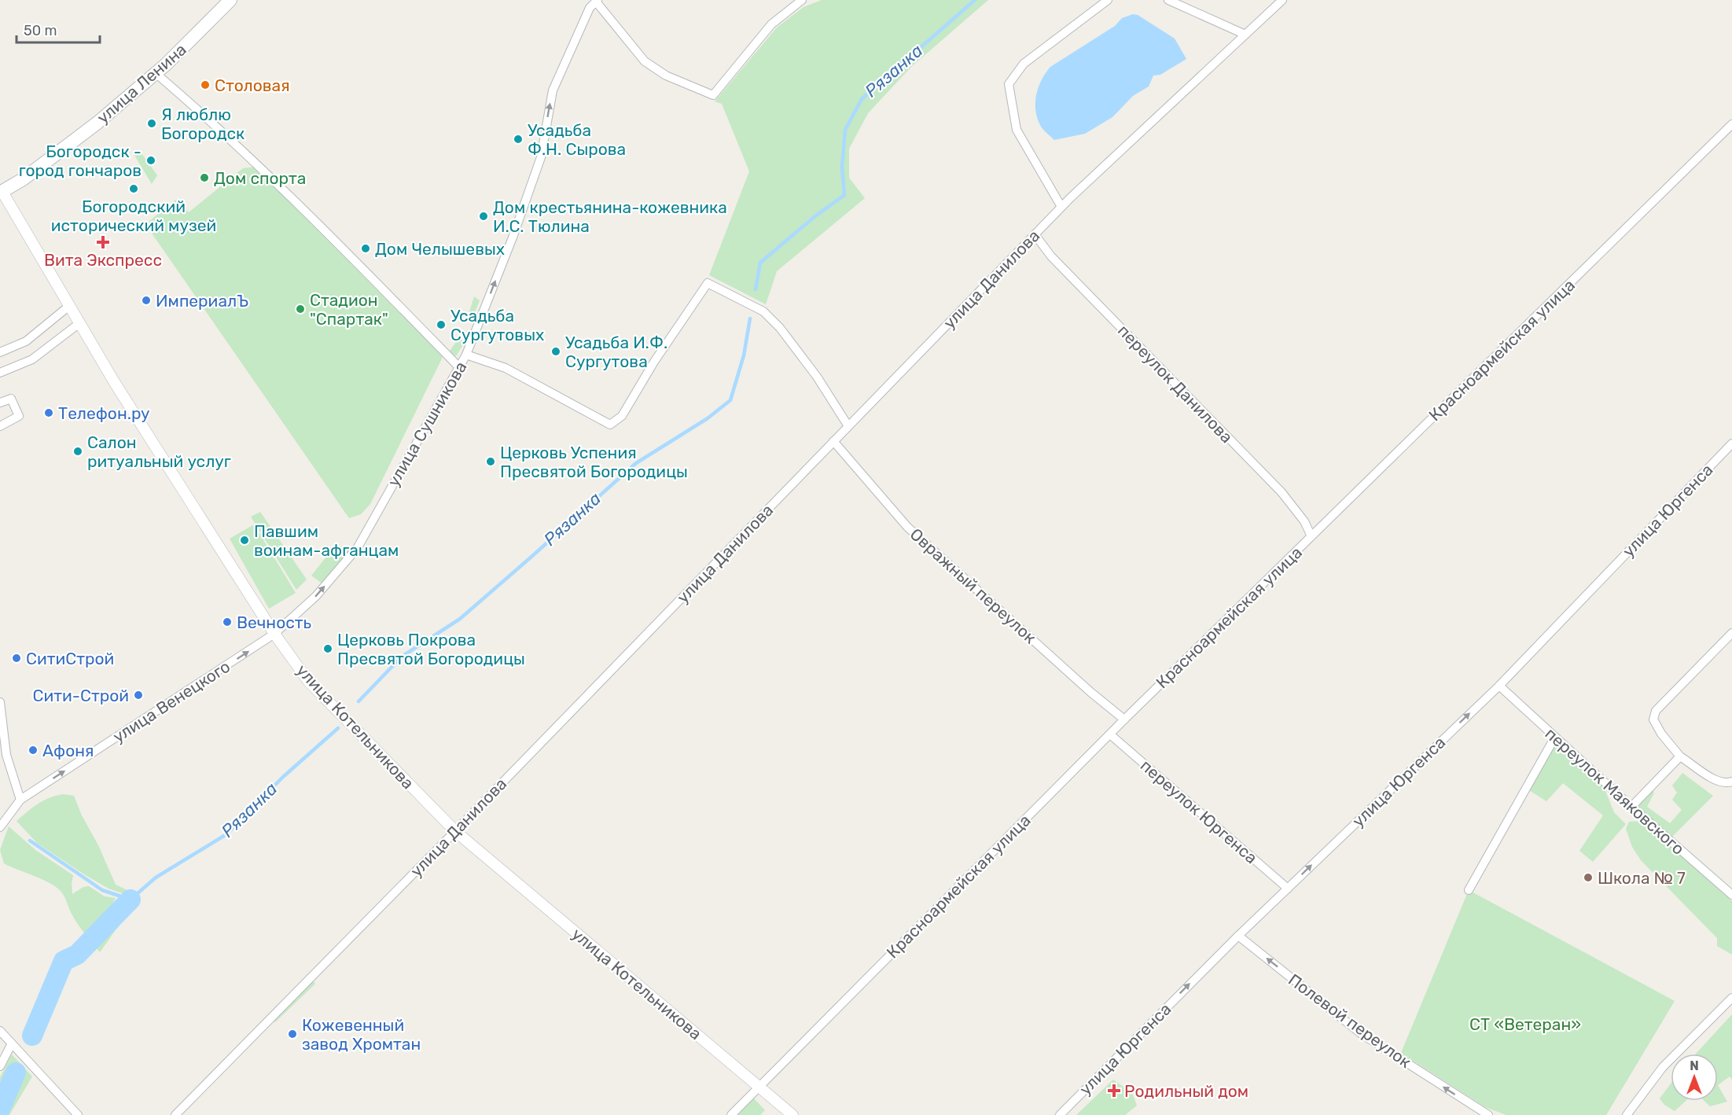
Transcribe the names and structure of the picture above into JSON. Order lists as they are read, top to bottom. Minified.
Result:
{"streets":{"main road":["улица Ленина"],"street":["улица Данилова","Красноармейская улица","переулок Данилова","улица Сушникова","улица Юргенса","Овражный переулок","улица Венецкого","улица Котельникова","переулок Маяковского","переулок Юргенса","Полевой переулок"]},"crossings":[["улица Ленина","улица Котельникова"],["улица Данилова","переулок Данилова"],["улица Данилова","Овражный переулок"],["улица Данилова","улица Котельникова"],["Красноармейская улица","переулок Данилова"],["Красноармейская улица","Овражный переулок"],["Красноармейская улица","улица Котельникова"],["Красноармейская улица","переулок Юргенса"],["улица Сушникова","улица Венецкого"],["улица Сушникова","улица Котельникова"],["улица Юргенса","переулок Маяковского"],["улица Юргенса","переулок Юргенса"],["улица Юргенса","Полевой переулок"],["улица Венецкого","улица Котельникова"]],"one_way":["улица Сушникова","улица Юргенса","улица Венецкого","Полевой переулок"],"water":["Рязанка"],"parks":["СТ «Ветеран»"],"places":{"other":["Столовая","Я люблю Богородск","Усадьба Ф.Н. Сырова","Богородск - город гончаров","Дом спорта","Богородский исторический музей","Дом крестьянина-кожевника И.С. Тюлина","Дом Челышевых","ИмпериалЪ","Стадион \"Спартак\"","Усадьба Сургутовых","Усадьба И.Ф. Сургутова","Телефон.ру","Салон ритуальный услуг","Церковь Успения Пресвятой Богородицы","Павшим воинам-афганцам","Вечность","Церковь Покрова Пресвятой Богородицы","СитиСтрой","Сити-Строй","Афоня","Школа № 7","Кожевенный завод Хромтан"],"health":["Вита Экспресс","Родильный дом"]},"scale_bar":"50 m","north":"top"}
